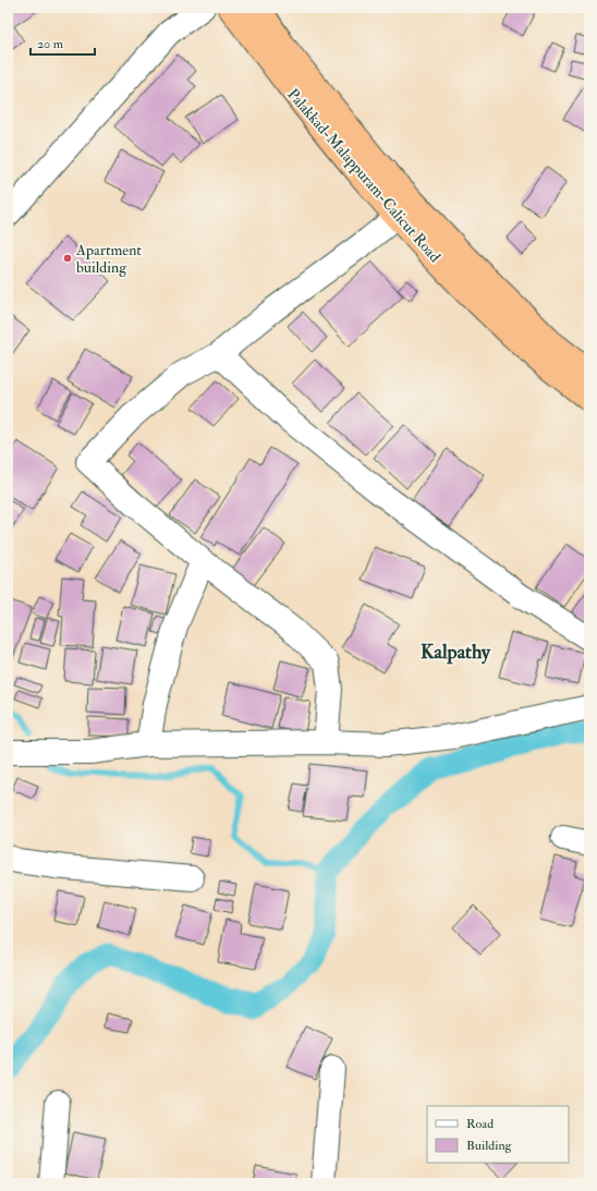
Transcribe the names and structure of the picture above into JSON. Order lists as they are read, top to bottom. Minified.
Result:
{"streets":{"highway":["Palakkad-Malappuram-Calicut Road"]},"districts":["Kalpathy"],"places":["Apartment building"],"legend":["Road","Building"],"scale_bar":"20 m"}
